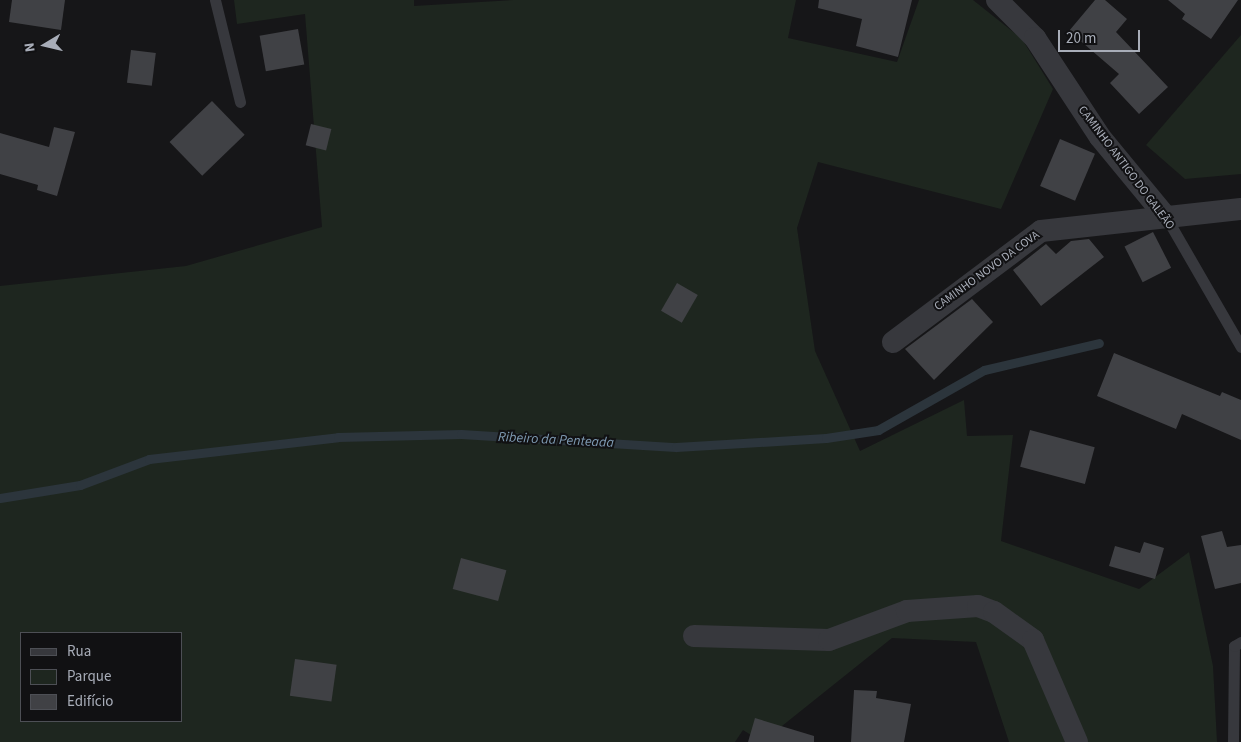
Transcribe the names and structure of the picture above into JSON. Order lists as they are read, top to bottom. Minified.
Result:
{"streets":{"street":["CAMINHO ANTIGO DO GALEÃO","CAMINHO NOVO DA COVA"]},"crossings":[["CAMINHO ANTIGO DO GALEÃO","CAMINHO NOVO DA COVA"]],"water":["Ribeiro da Penteada"],"legend":["Rua","Parque","Edifício"],"scale_bar":"20 m","north":"left"}
